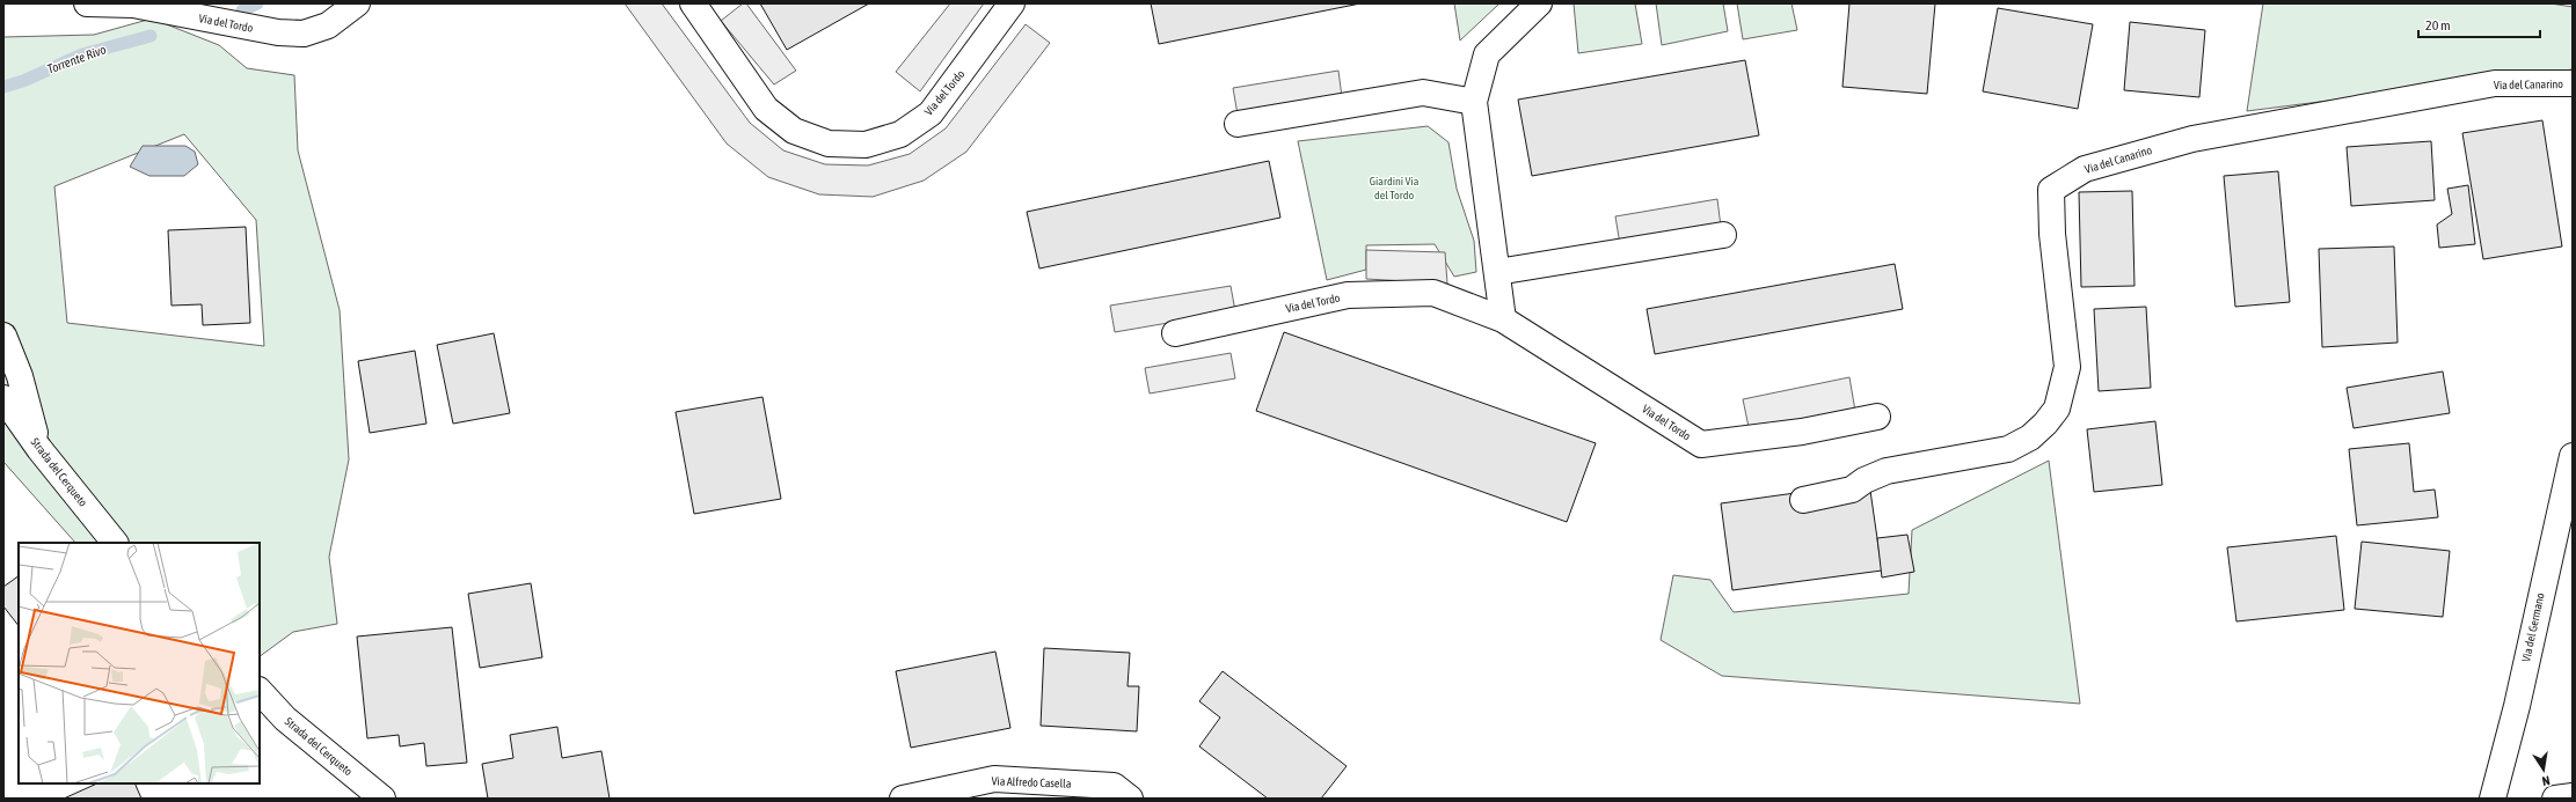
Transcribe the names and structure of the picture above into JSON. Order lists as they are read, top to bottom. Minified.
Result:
{"streets":{"street":["Via del Tordo","Via del Canarino","Strada del Cerqueto","Via del Germano","Via Alfredo Casella"]},"water":["Torrente Rivo"],"parks":["Giardini Via del Tordo"],"scale_bar":"20 m","north":"bottom"}
